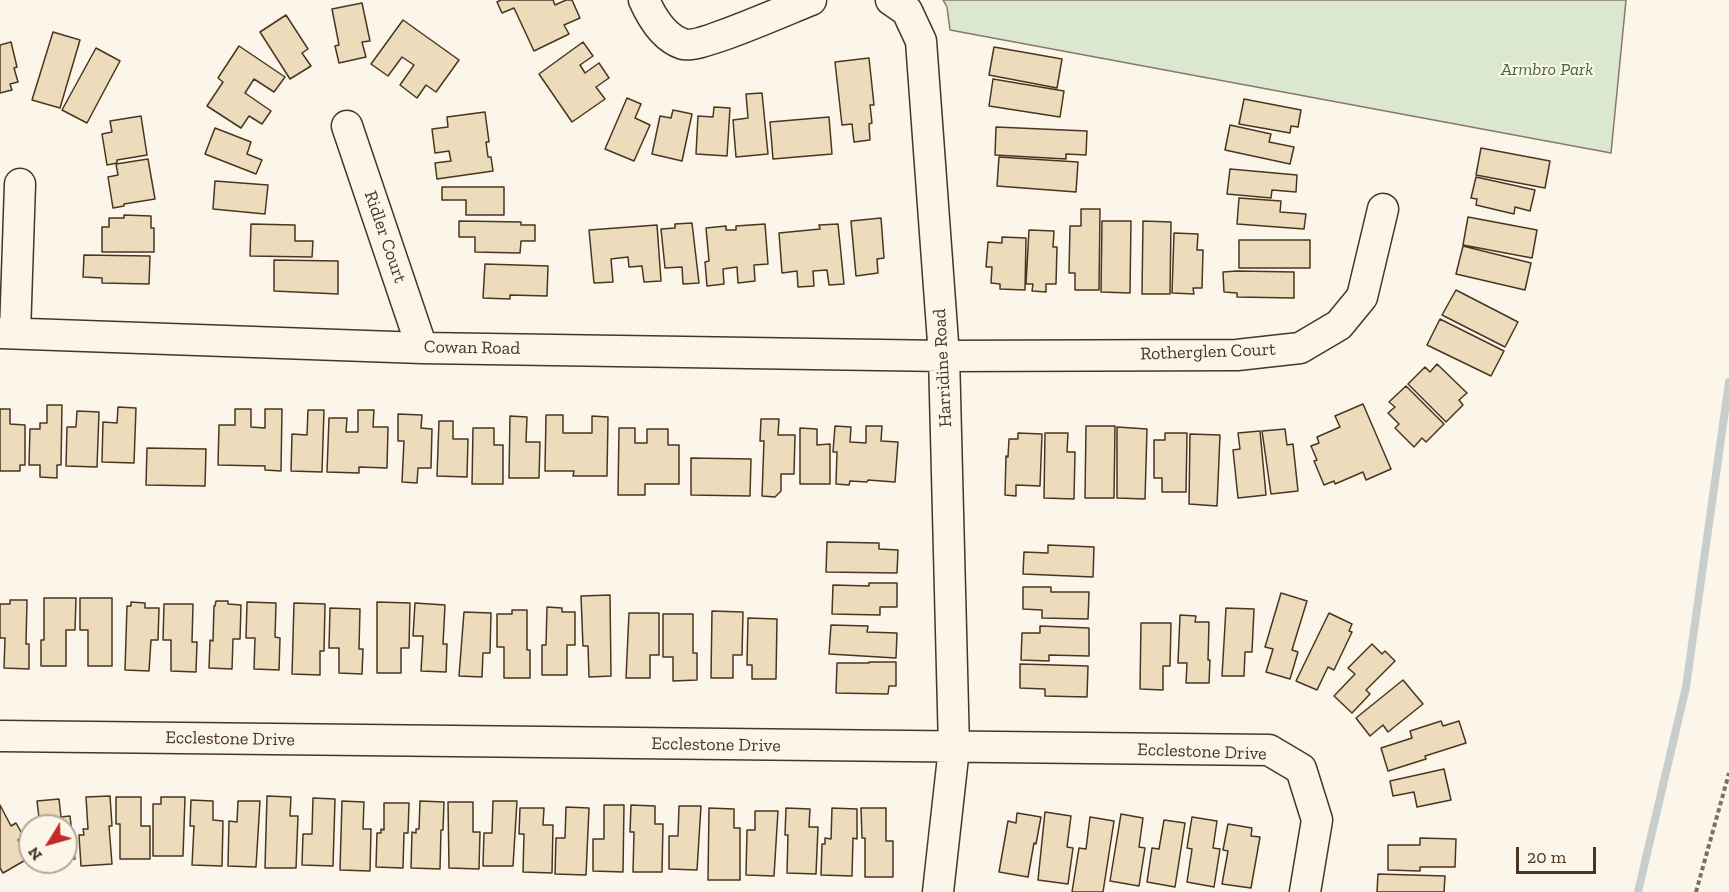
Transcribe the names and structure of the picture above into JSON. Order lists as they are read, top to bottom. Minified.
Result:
{"streets":{"street":["Ridler Court","Cowan Road","Rotherglen Court","Harridine Road","Ecclestone Drive"]},"crossings":[["Ridler Court","Cowan Road"],["Cowan Road","Rotherglen Court"],["Cowan Road","Harridine Road"],["Rotherglen Court","Harridine Road"],["Harridine Road","Ecclestone Drive"]],"parks":["Armbro Park"],"scale_bar":"20 m","north":"bottom left"}
